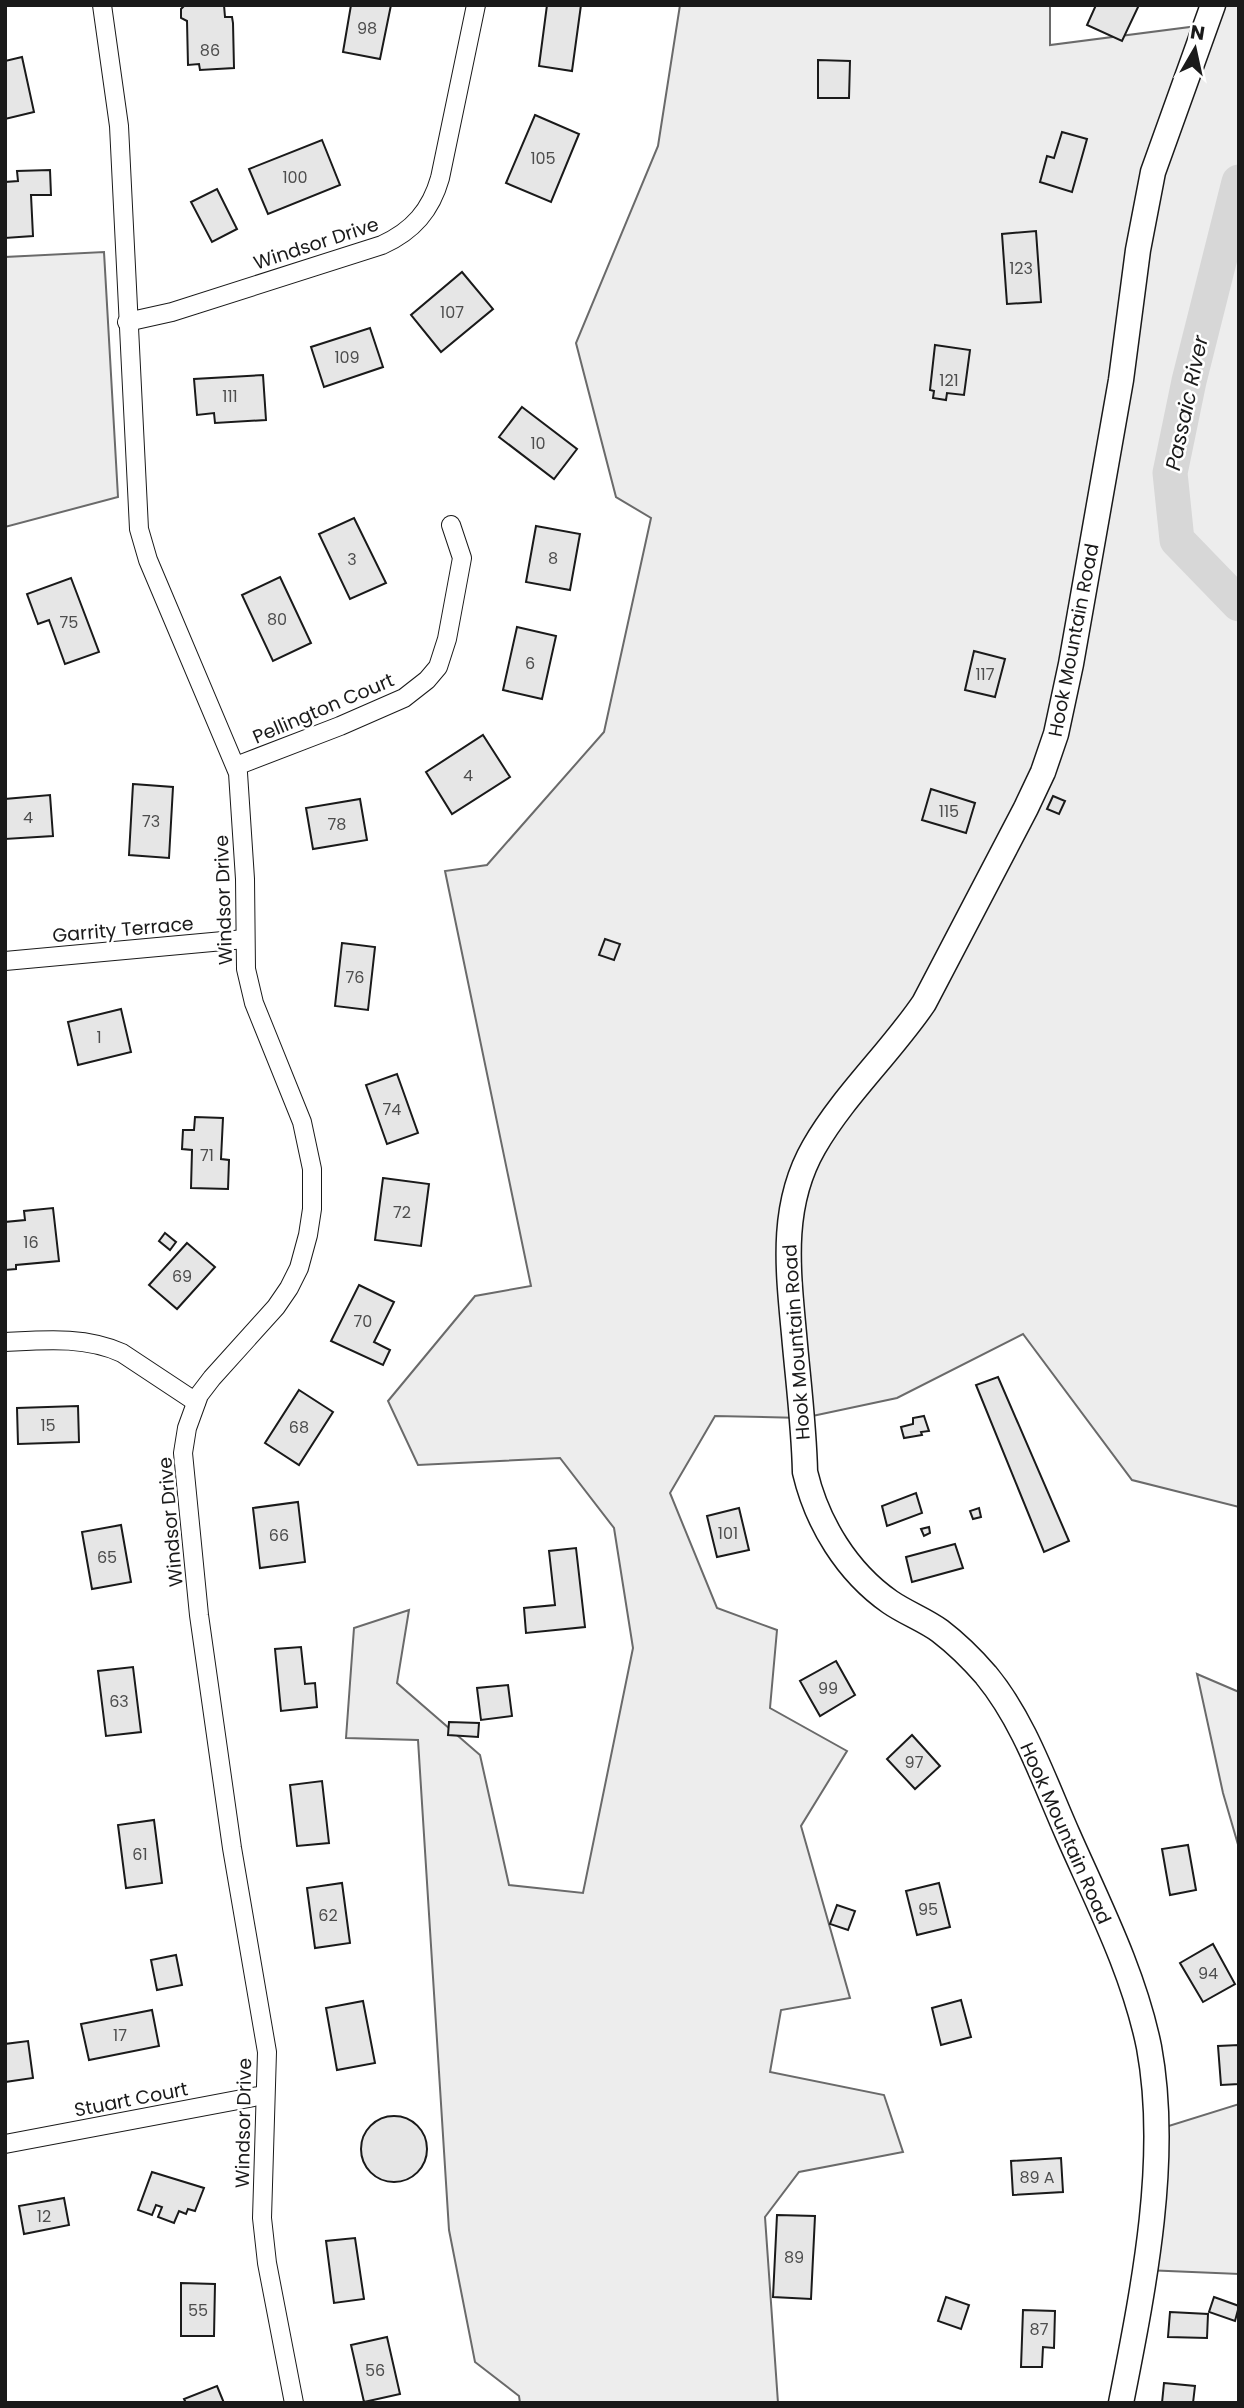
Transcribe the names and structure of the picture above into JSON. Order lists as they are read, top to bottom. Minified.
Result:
{"streets":{"street":["Windsor Drive","Hook Mountain Road","Pellington Court","Garrity Terrace","Stuart Court"]},"crossings":[["Windsor Drive","Pellington Court"],["Windsor Drive","Garrity Terrace"],["Windsor Drive","Stuart Court"]],"water":["Passaic River"],"house_numbers":["98","86","105","100","123","107","109","121","111","10","8","3","80","75","6","117","4","115","4","73","78","76","1","74","71","72","16","69","70","15","68","101","66","65","99","63","97","61","95","62","94","17","89 A","12","89","55","87","56"],"north":"top"}
